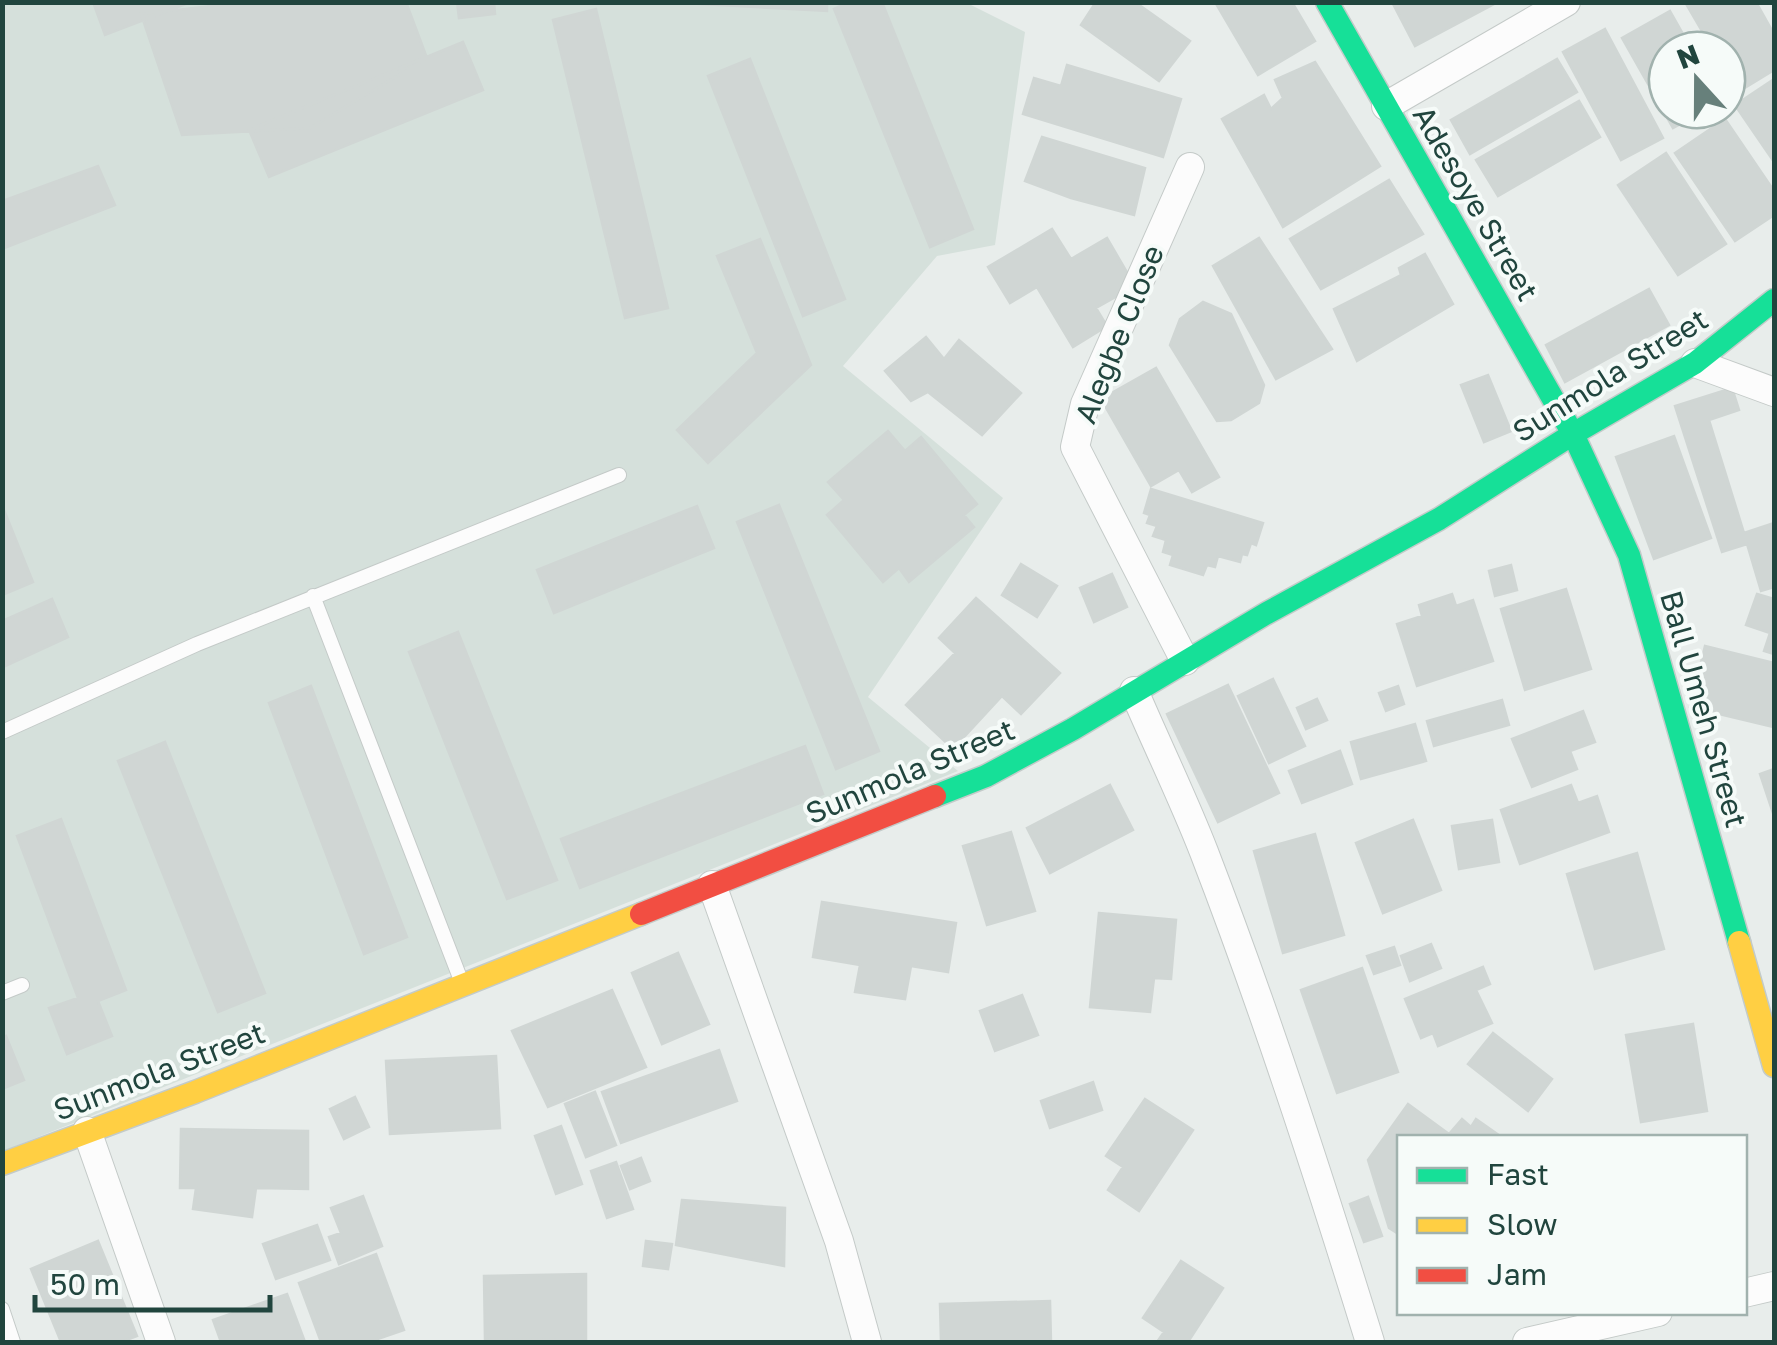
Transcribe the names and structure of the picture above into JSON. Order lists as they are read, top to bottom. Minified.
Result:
{"streets":{"street":["Adesoye Street","Alegbe Close","Sunmola Street","Ball Umeh Street"]},"crossings":[["Adesoye Street","Sunmola Street"],["Adesoye Street","Ball Umeh Street"],["Alegbe Close","Sunmola Street"],["Sunmola Street","Ball Umeh Street"]],"legend":["Fast","Slow","Jam"],"scale_bar":"50 m","north":"top"}
